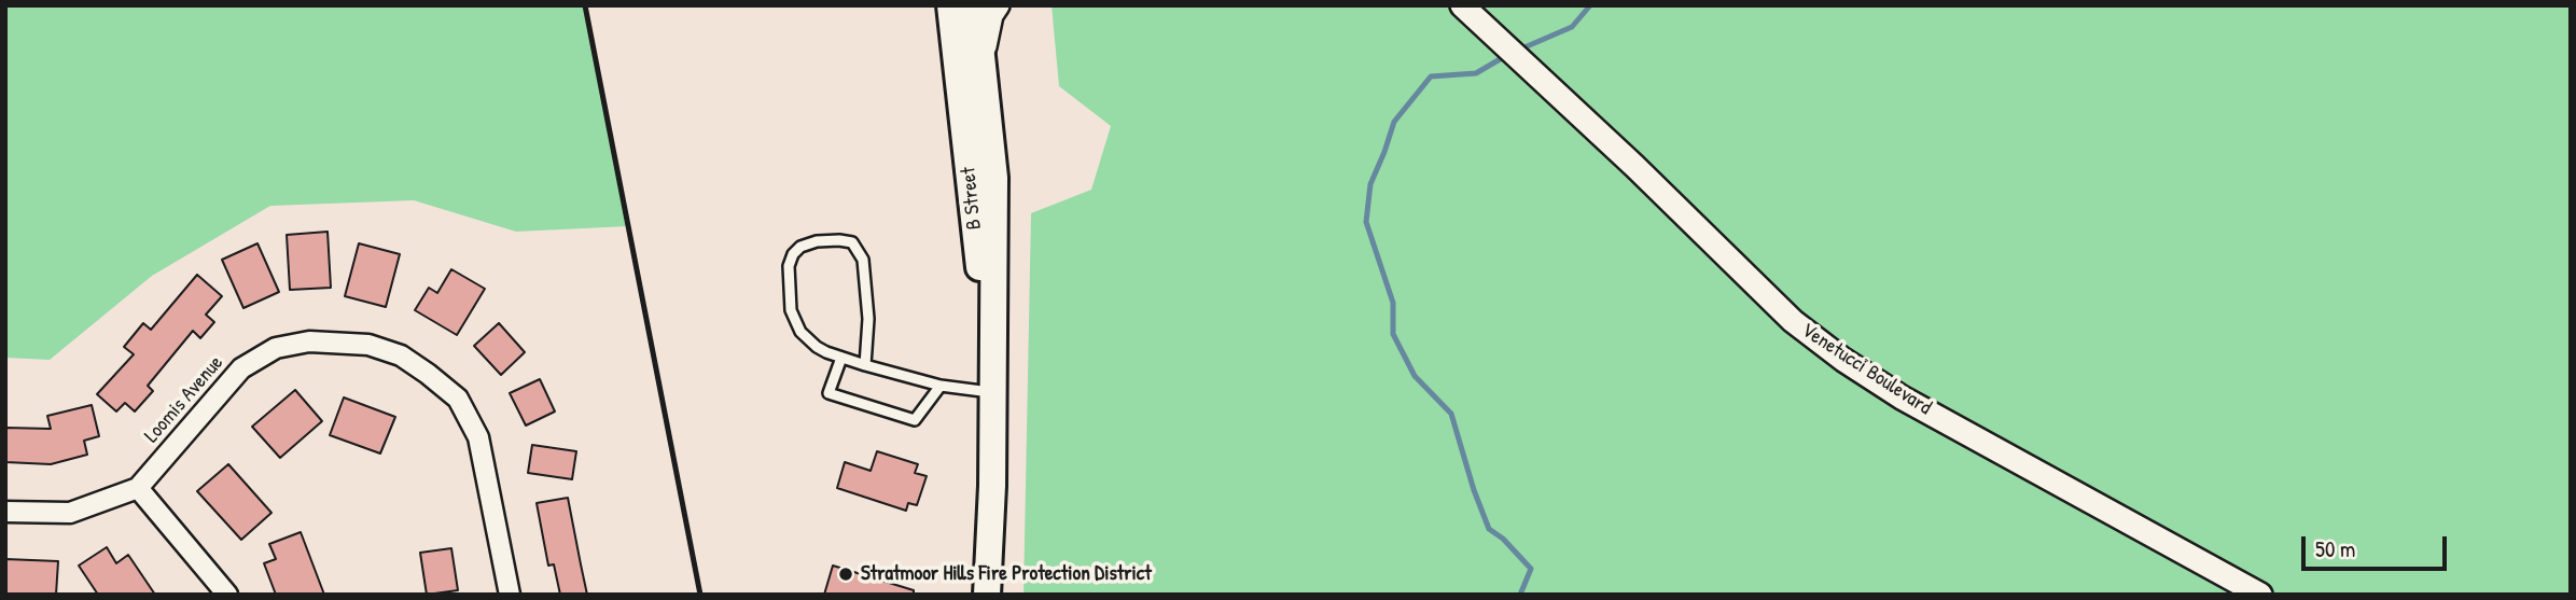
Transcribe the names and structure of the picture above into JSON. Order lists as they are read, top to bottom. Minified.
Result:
{"streets":{"main road":["B Street"],"street":["Venetucci Boulevard","Loomis Avenue"]},"places":["Stratmoor Hills Fire Protection District"],"scale_bar":"50 m"}
